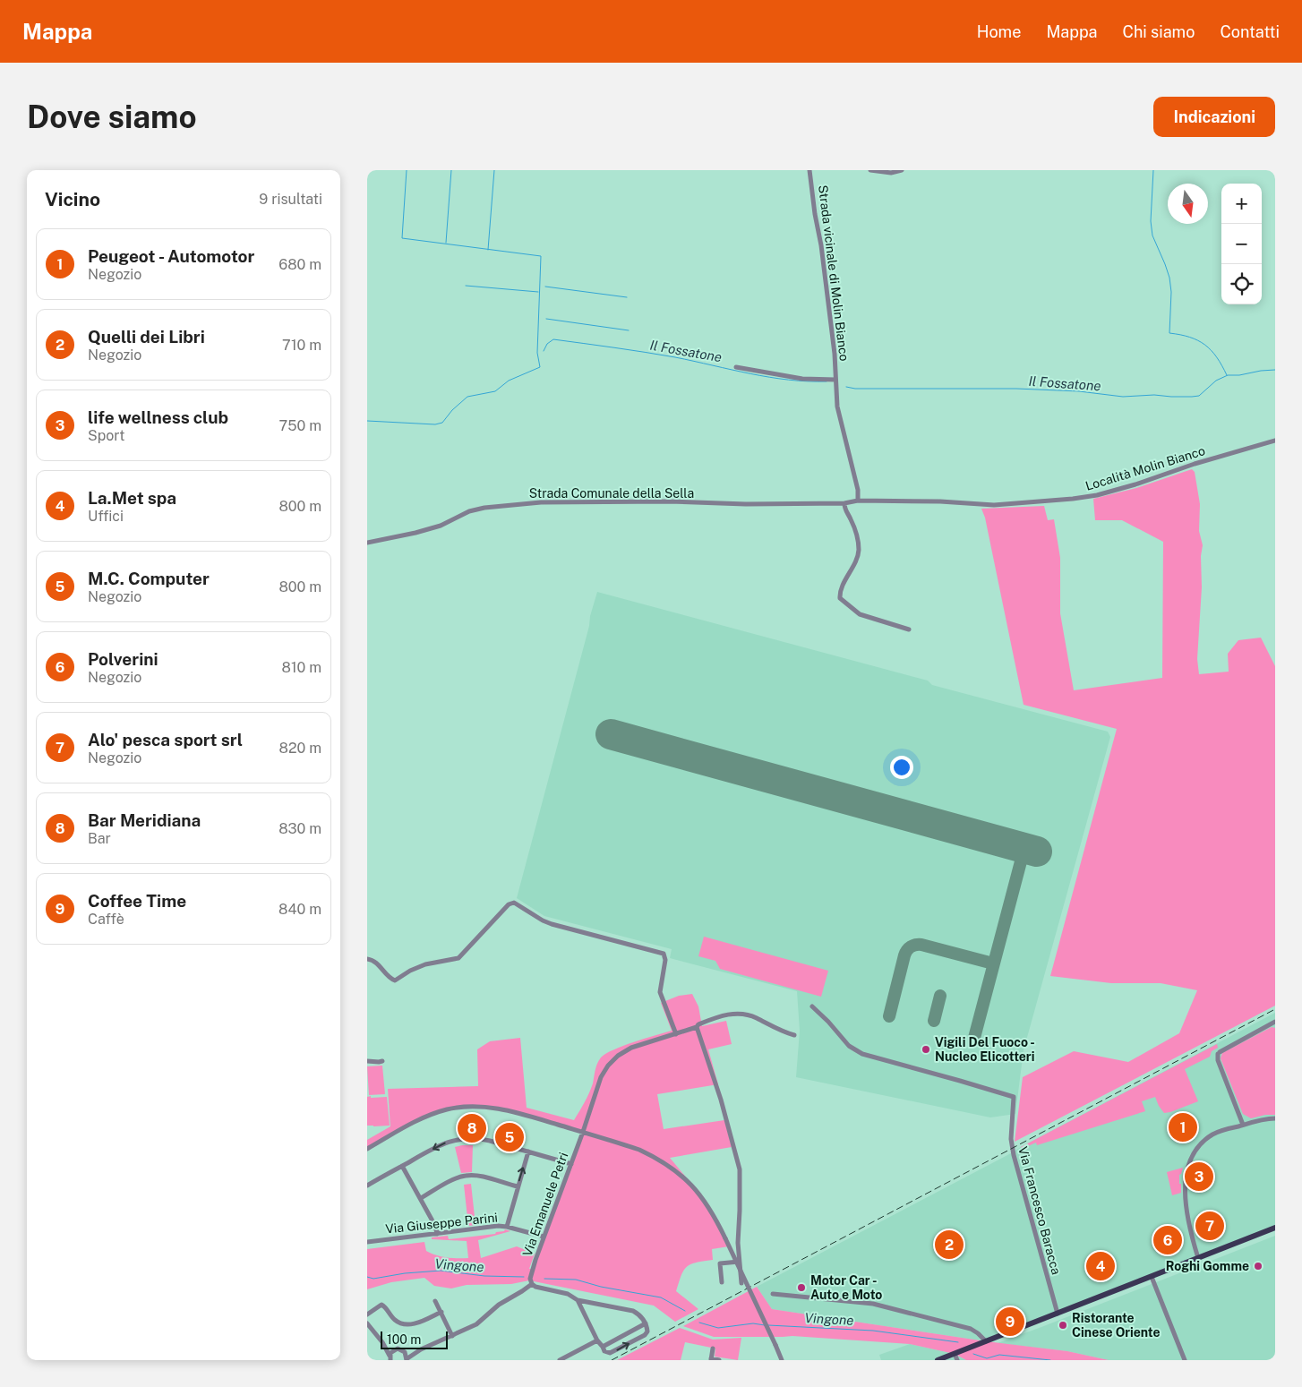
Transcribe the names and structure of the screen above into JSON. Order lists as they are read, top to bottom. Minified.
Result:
{"streets":{"street":["Strada vicinale di Molin Bianco","Località Molin Bianco","Strada Comunale della Sella","Via Emanuele Petri","Via Francesco Baracca","Via Giuseppe Parini"]},"crossings":[["Strada vicinale di Molin Bianco","Località Molin Bianco"],["Strada vicinale di Molin Bianco","Strada Comunale della Sella"],["Località Molin Bianco","Strada Comunale della Sella"],["Via Emanuele Petri","Via Giuseppe Parini"]],"water":["Il Fossatone","Vingone"],"places":["Vigili Del Fuoco - Nucleo Elicotteri","Roghi Gomme","Motor Car - Auto e Moto","Ristorante Cinese Oriente"],"scale_bar":"100 m","north":"bottom","page":{"header":"Mappa","nav":["Home","Mappa","Chi siamo","Contatti"],"buttons":"Indicazioni","title":"Dove siamo","heading":["Vicino","9 risultati"],"map_buttons":["+","−"],"list":[{"mark":"1","name":"Peugeot - Automotor","note":"Negozio","value":"680 m"},{"mark":"2","name":"Quelli dei Libri","note":"Negozio","value":"710 m"},{"mark":"3","name":"life wellness club","note":"Sport","value":"750 m"},{"mark":"4","name":"La.Met spa","note":"Uffici","value":"800 m"},{"mark":"5","name":"M.C. Computer","note":"Negozio","value":"800 m"},{"mark":"6","name":"Polverini","note":"Negozio","value":"810 m"},{"mark":"7","name":"Alo' pesca sport srl","note":"Negozio","value":"820 m"},{"mark":"8","name":"Bar Meridiana","note":"Bar","value":"830 m"},{"mark":"9","name":"Coffee Time","note":"Caffè","value":"840 m"}],"pins":["1","8","5","3","7","6","2","4","9"],"scale":"100 m"}}
